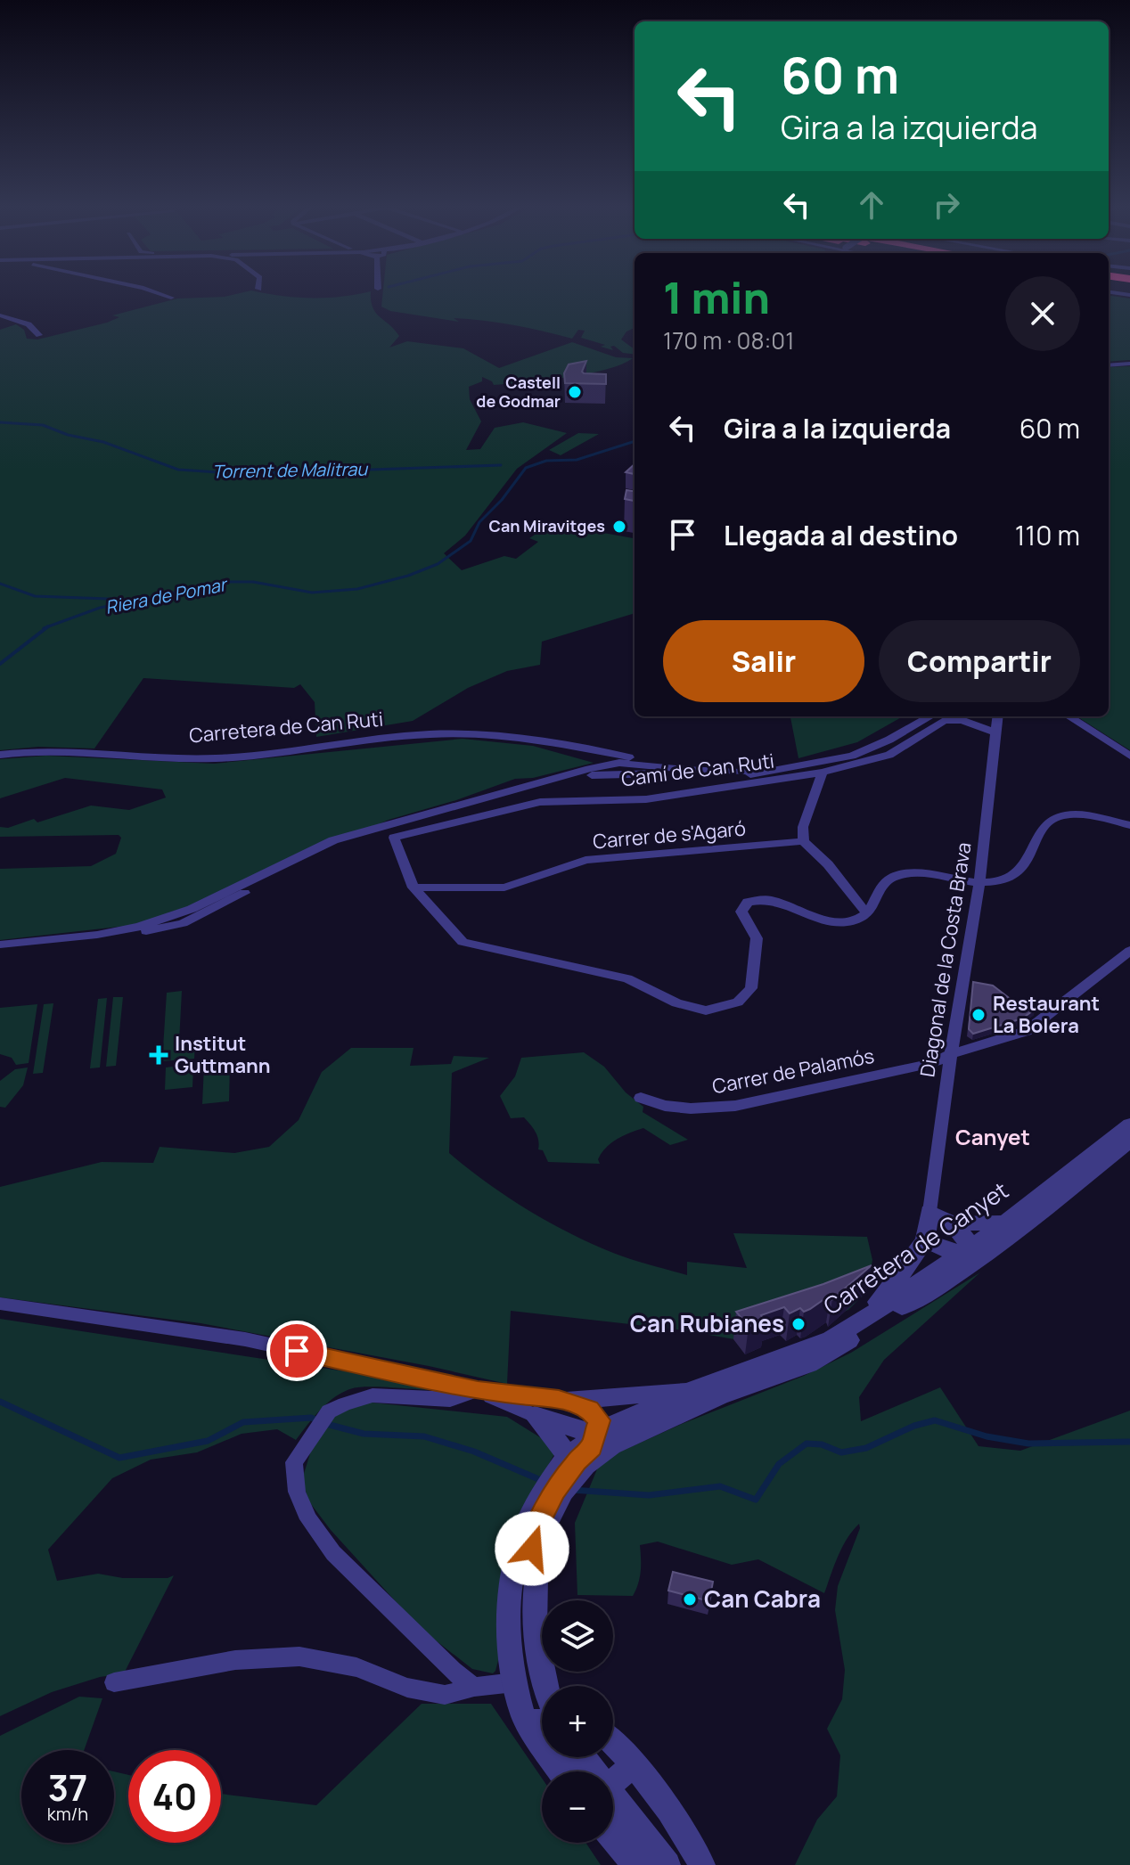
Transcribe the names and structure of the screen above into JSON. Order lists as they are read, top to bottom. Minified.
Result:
{"streets":{"street":["Carretera de Can Ruti","Camí de Can Ruti","Carrer de s'Agaró","Diagonal de la Costa Brava","Carrer de Palamós","Carretera de Canyet"]},"crossings":[["Carretera de Can Ruti","Camí de Can Ruti"],["Camí de Can Ruti","Carrer de s'Agaró"],["Camí de Can Ruti","Diagonal de la Costa Brava"],["Diagonal de la Costa Brava","Carrer de Palamós"]],"districts":["Canyet"],"water":["Torrent de Malitrau","Riera de Pomar"],"places":{"other":["Castell de Godmar","Can Miravitges","Restaurant La Bolera","Can Rubianes","Can Cabra"],"health":["Institut Guttmann"]},"page":{"turn":["60 m","Gira a la izquierda"],"heading":["1 min","170 m · 08:01"],"list":[{"name":"Gira a la izquierda","value":"60 m"},{"name":"Llegada al destino","value":"110 m"}],"buttons":["Salir","Compartir"],"map_buttons":["+","−"],"speed":"37 km/h","limit":"40"}}
